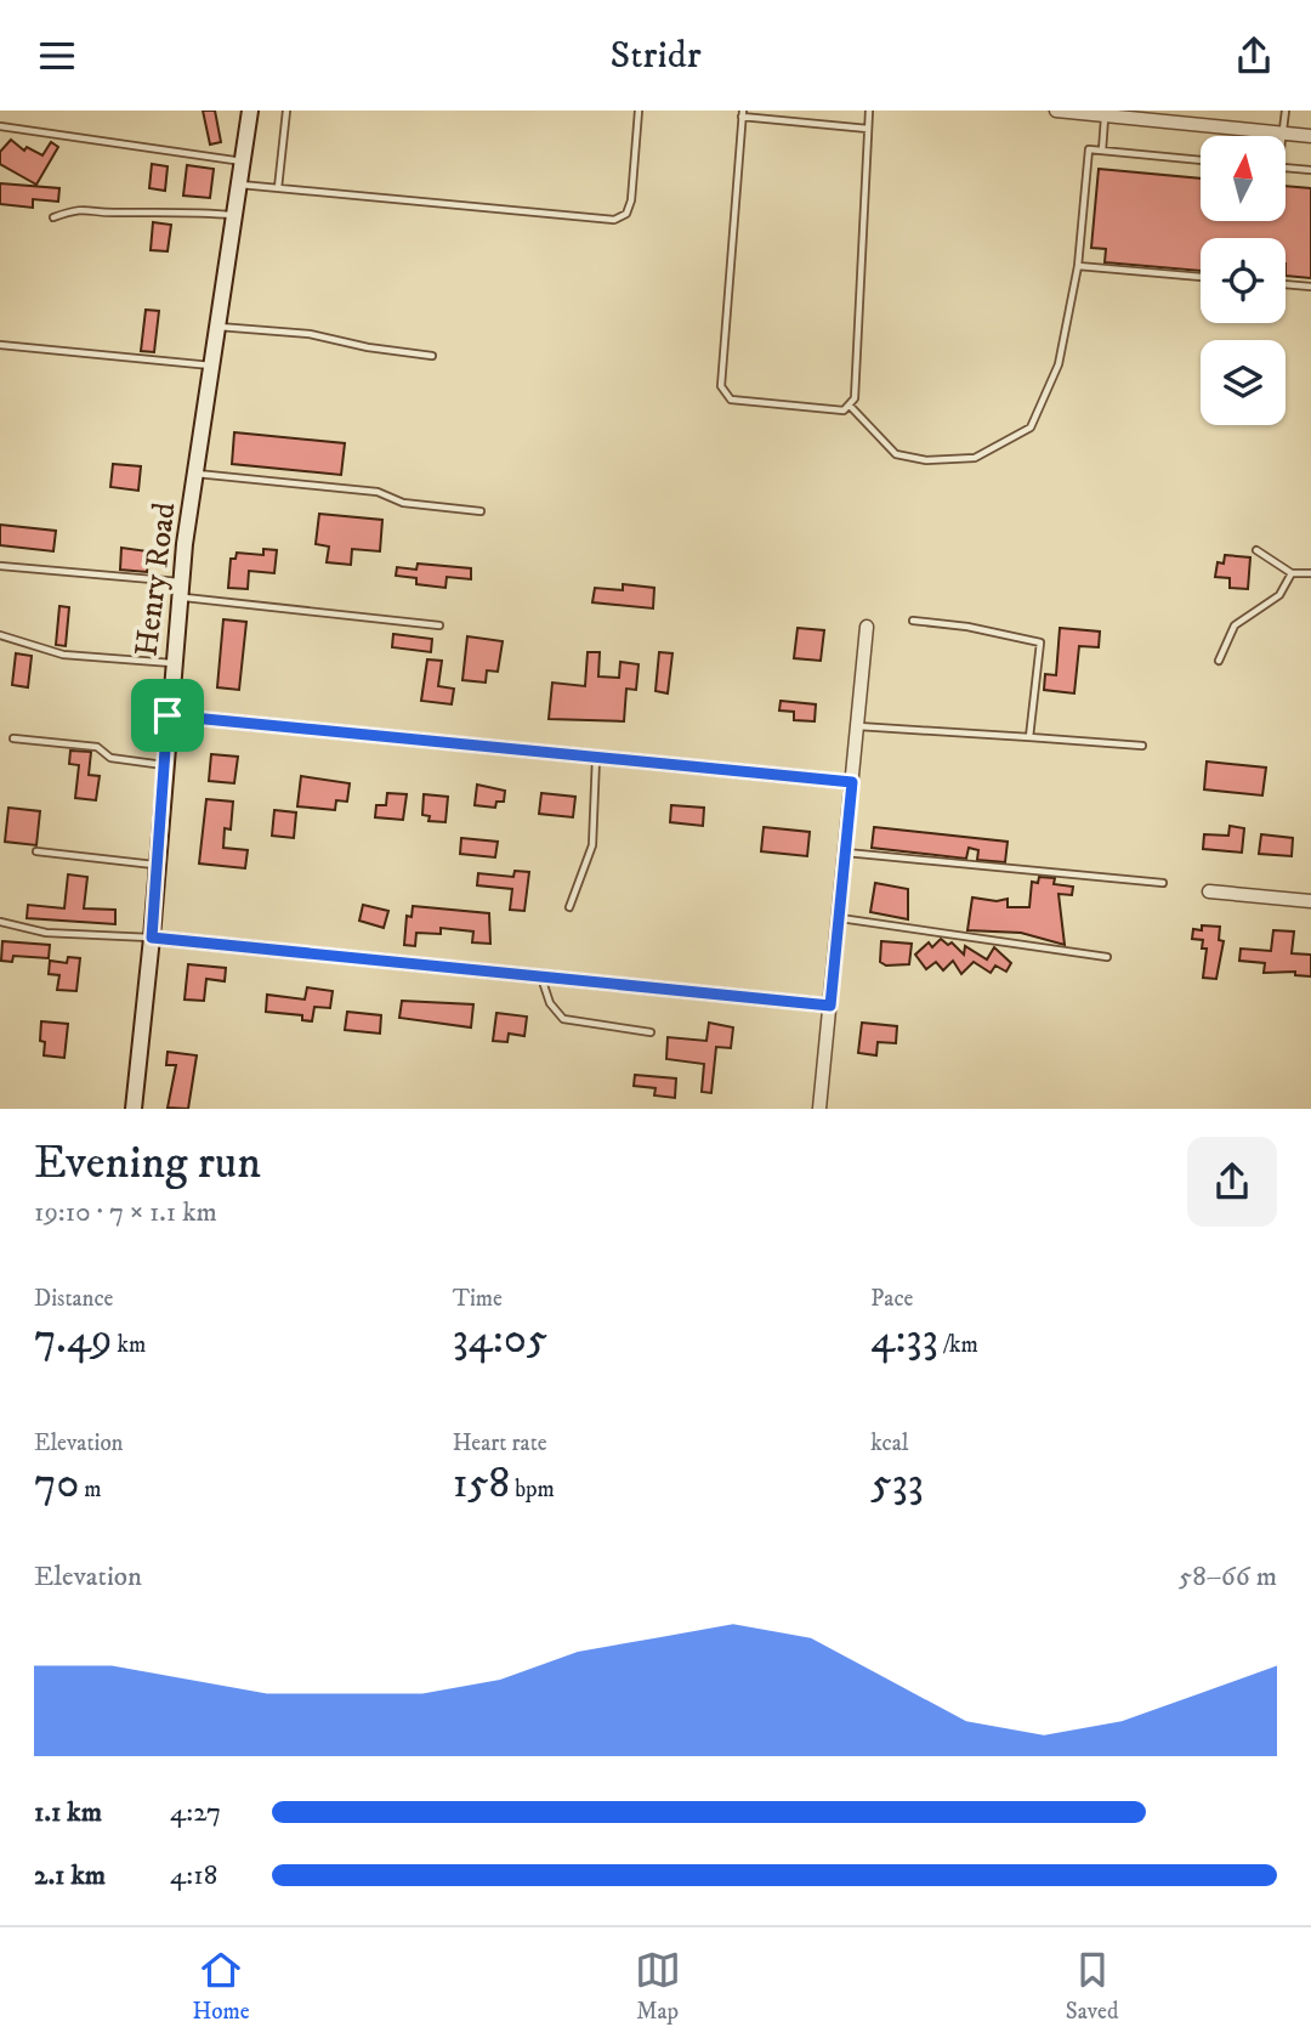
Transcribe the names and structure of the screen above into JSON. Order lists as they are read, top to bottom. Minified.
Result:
{"streets":{"street":["Henry Road"]},"north":"top","page":{"header":"Stridr","heading":["Evening run","19:10 · 7 × 1.1 km"],"stats":[["Distance","7.49 km"],["Time","34:05"],["Pace","4:33 /km"],["Elevation","70 m"],["Heart rate","158 bpm"],["kcal","533"]],"chart":["Elevation","58–66 m"],"list":[{"name":"1.1 km","note":"4:27"},{"name":"2.1 km","note":"4:18"}],"tabs":["Home","Map","Saved"]}}
